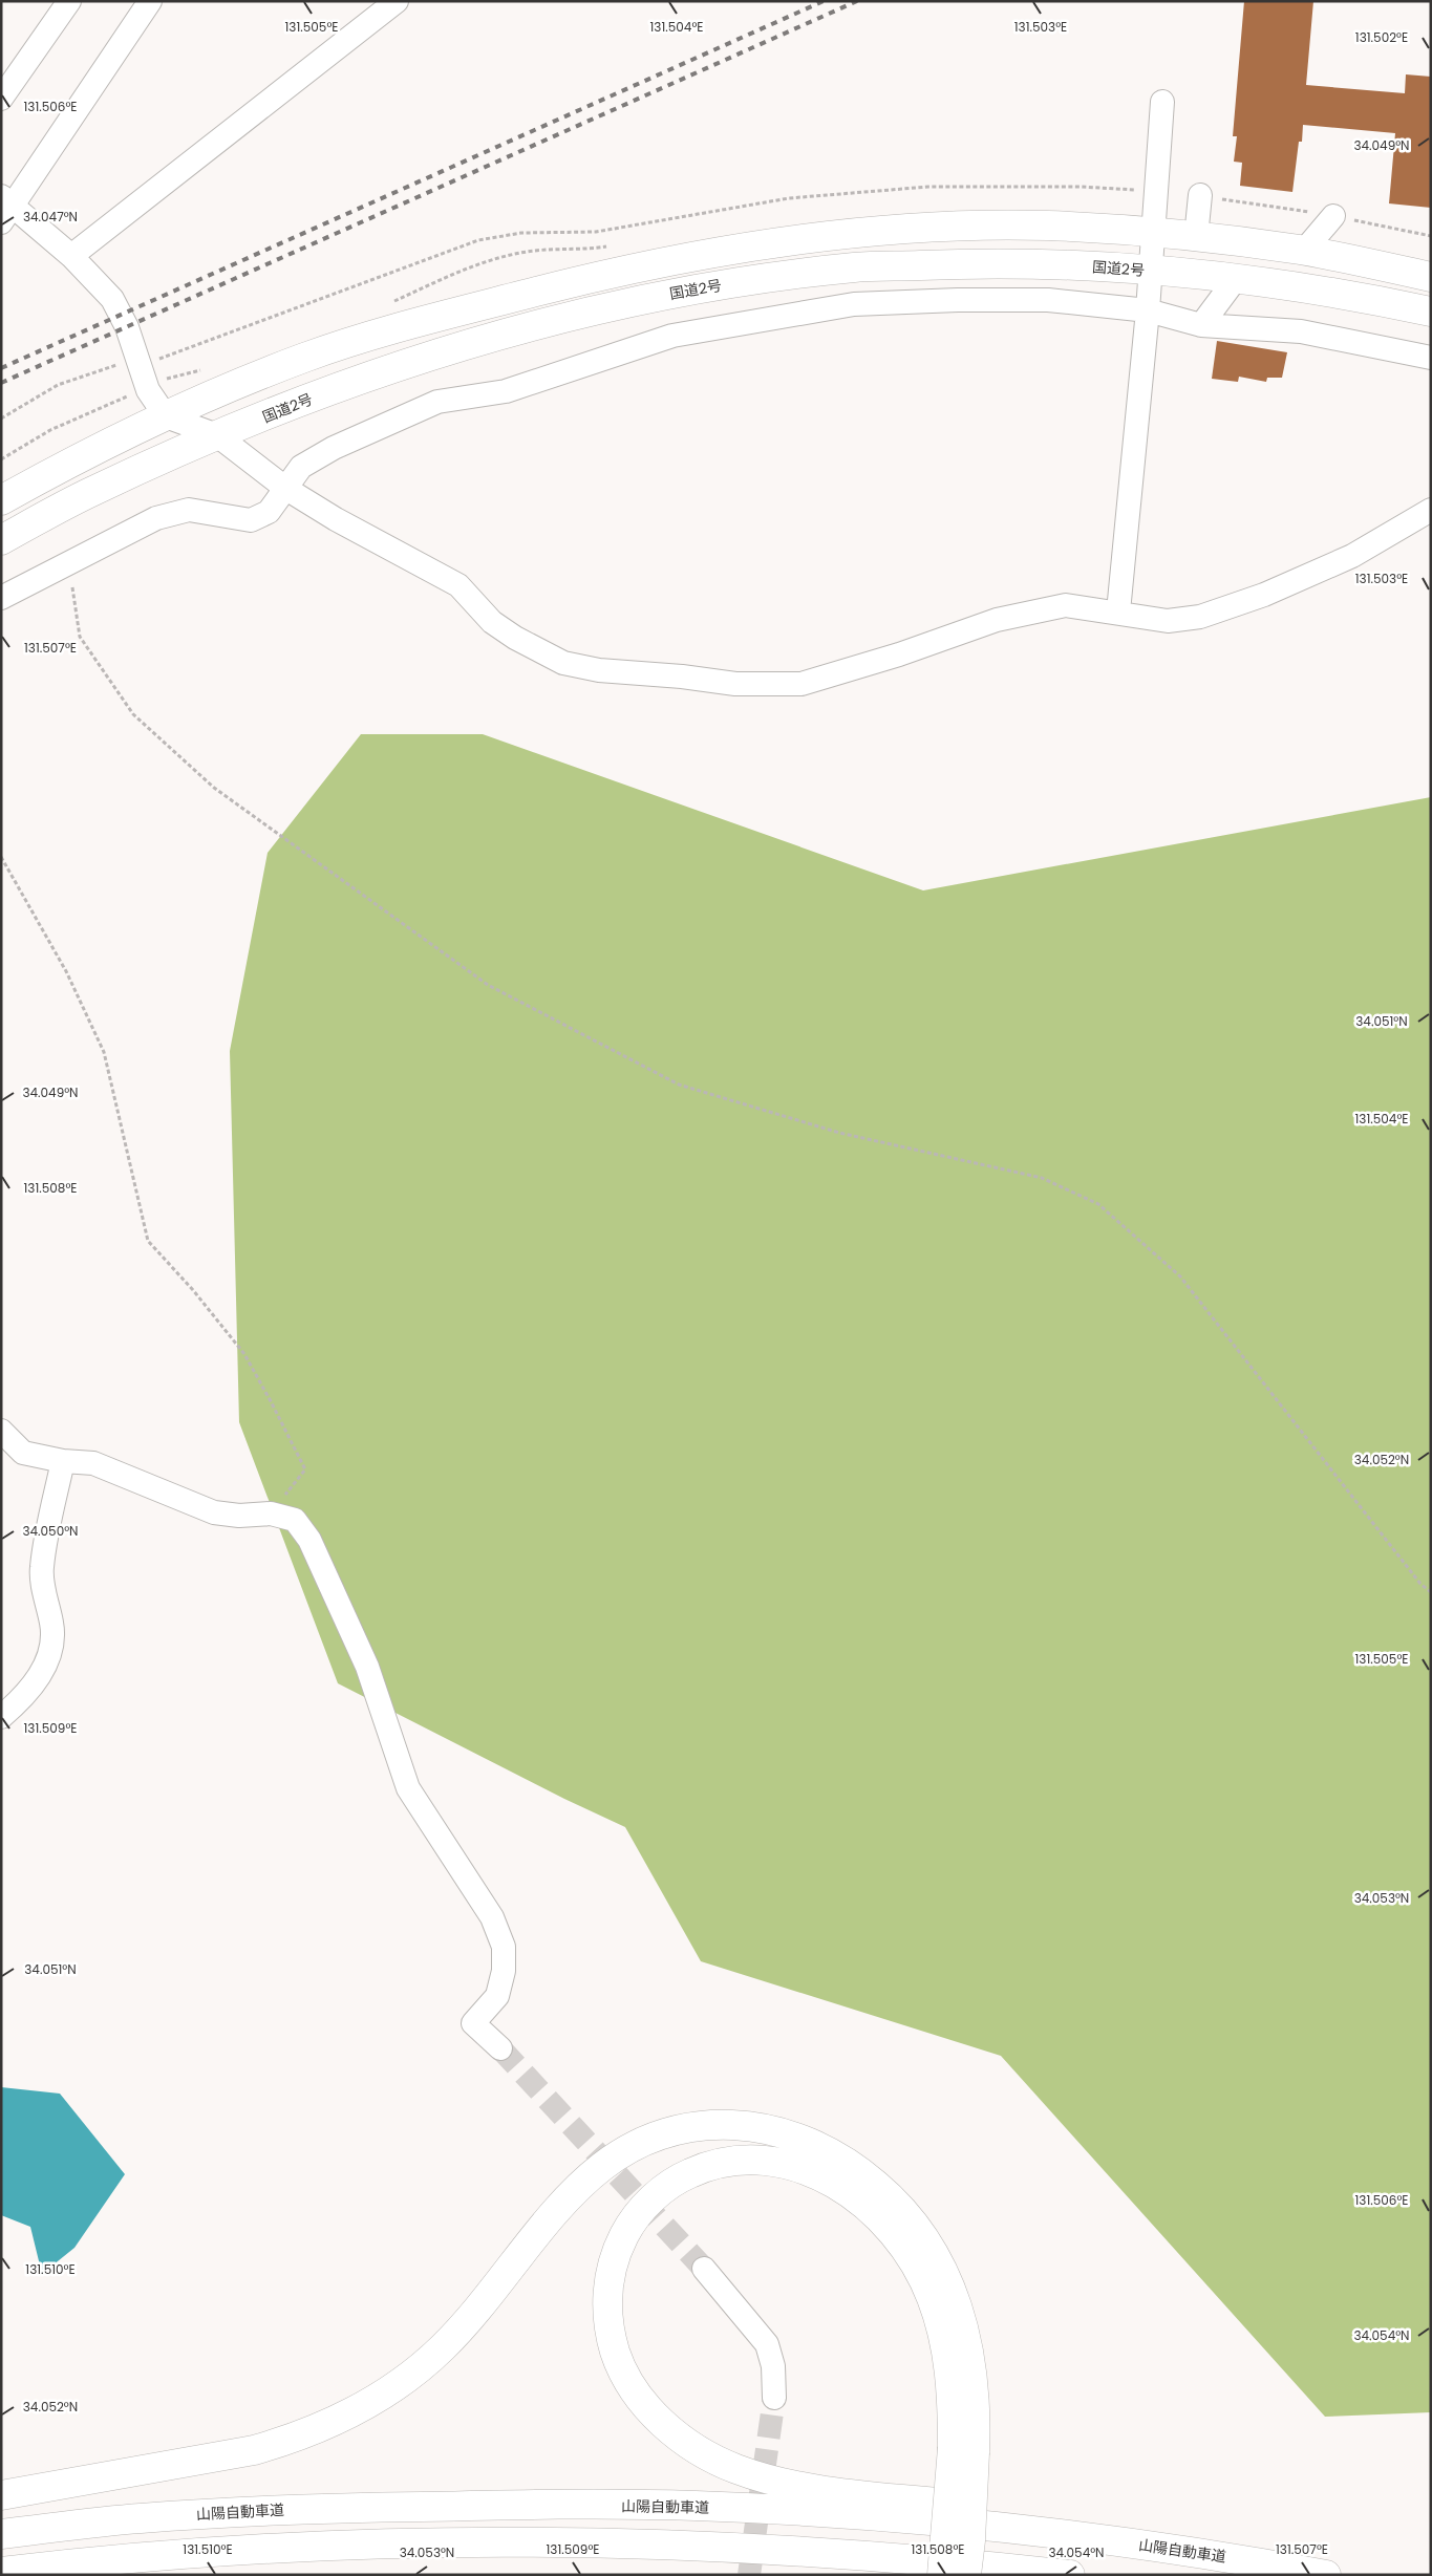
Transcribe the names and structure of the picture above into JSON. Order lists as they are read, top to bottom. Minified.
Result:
{"streets":{"highway":["国道2号","山陽自動車道"]},"coordinates":["131.505°E","131.504°E","131.503°E","131.502°E","131.506°E","34.049°N","34.047°N","131.507°E","34.051°N","131.508°E","34.052°N","34.050°N","131.509°E","34.053°N","131.510°E","34.054°N"]}
